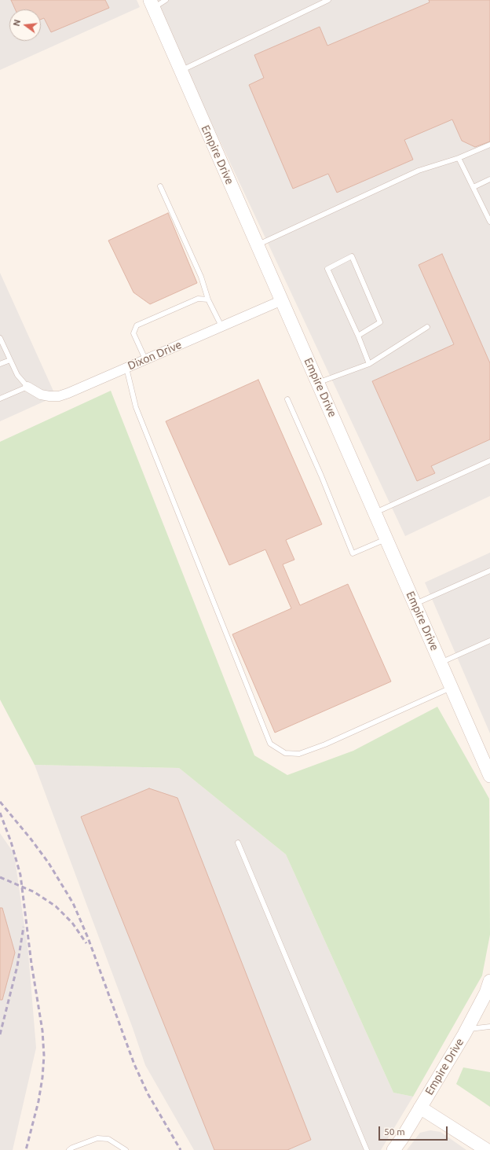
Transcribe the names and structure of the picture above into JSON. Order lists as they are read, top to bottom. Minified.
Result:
{"streets":{"street":["Empire Drive","Dixon Drive"]},"crossings":[["Empire Drive","Dixon Drive"]],"scale_bar":"50 m","north":"left"}
